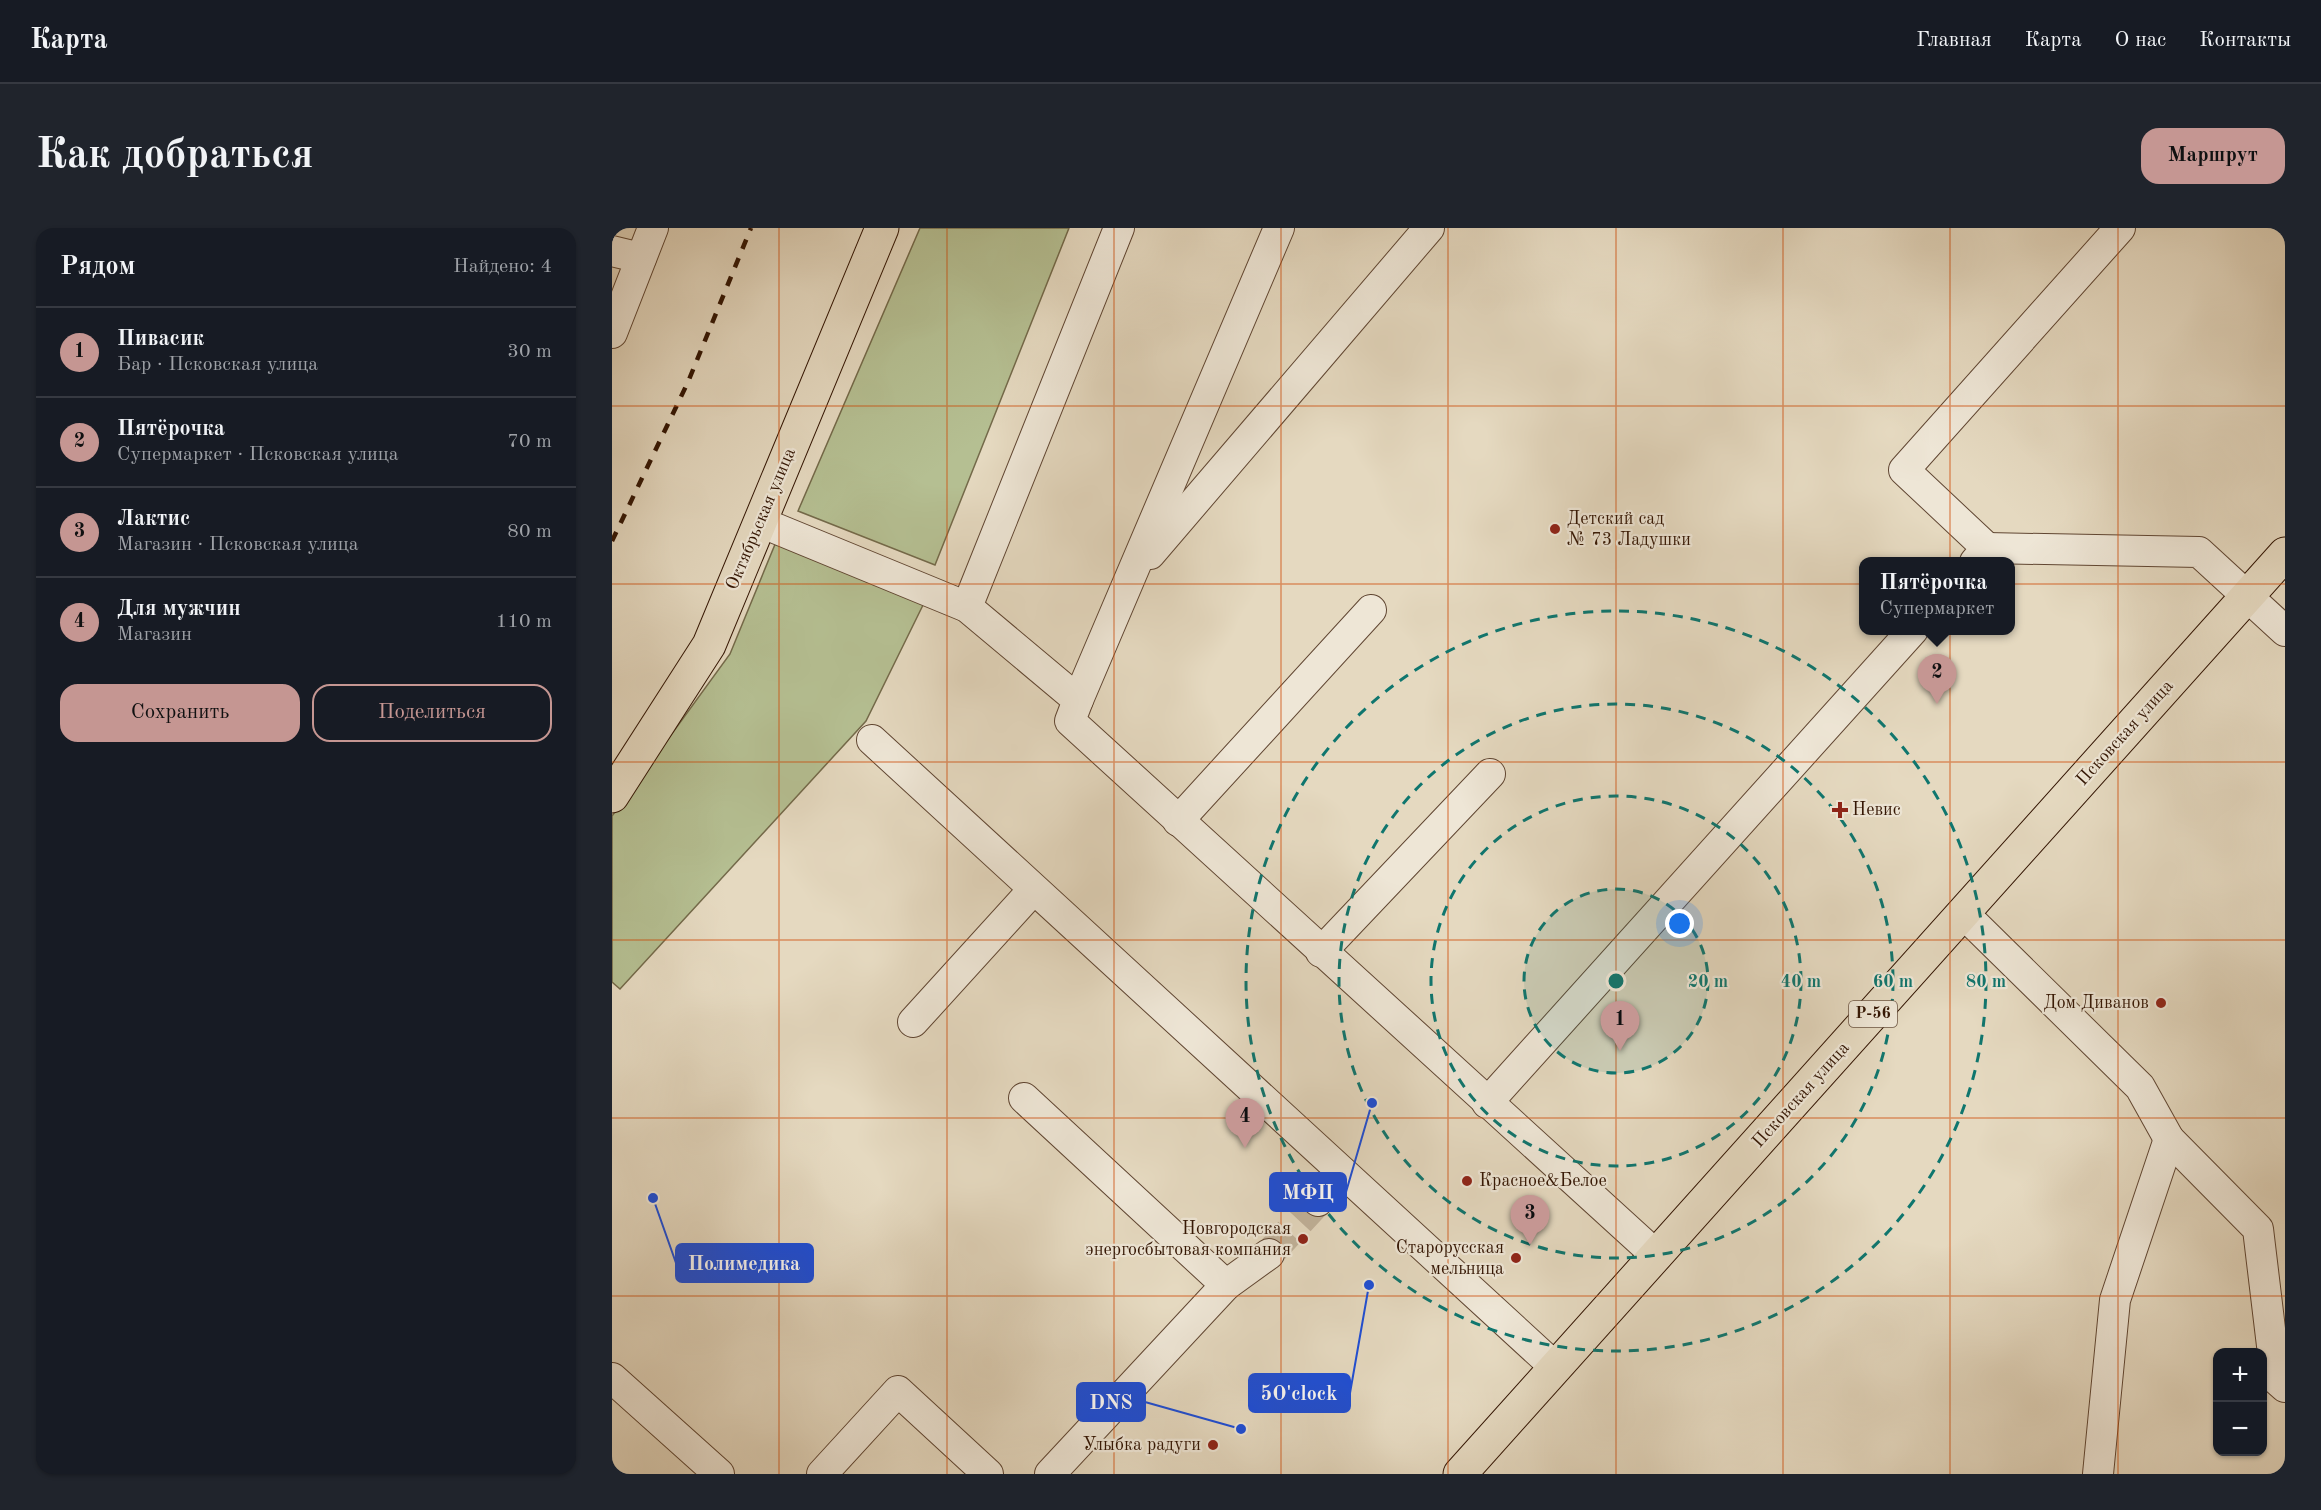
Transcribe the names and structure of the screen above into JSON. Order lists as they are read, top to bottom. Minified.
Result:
{"streets":{"main road":["Октябрьская улица","Псковская улица","Р-56"]},"places":{"other":["Детский сад № 73 Ладушки","Дом Диванов","МФЦ","Красное&Белое","Полимедика","Новгородская энергосбытовая компания","Старорусская мельница","5O'clock","DNS","Улыбка радуги"],"health":["Невис"]},"page":{"header":"Карта","nav":["Главная","Карта","О нас","Контакты"],"buttons":["Маршрут",["Сохранить","Поделиться"]],"title":"Как добраться","heading":["Рядом","Найдено: 4"],"list":[{"mark":"1","name":"Пивасик","note":"Бар · Псковская улица","value":"30 m"},{"mark":"2","name":"Пятёрочка","note":"Супермаркет · Псковская улица","value":"70 m"},{"mark":"3","name":"Лактис","note":"Магазин · Псковская улица","value":"80 m"},{"mark":"4","name":"Для мужчин","note":"Магазин","value":"110 m"}],"popup":["Пятёрочка","Супермаркет"],"pins":["2","1","4","3"],"map_buttons":["+","−"]},"rings":["20 m","40 m","60 m","80 m"]}
